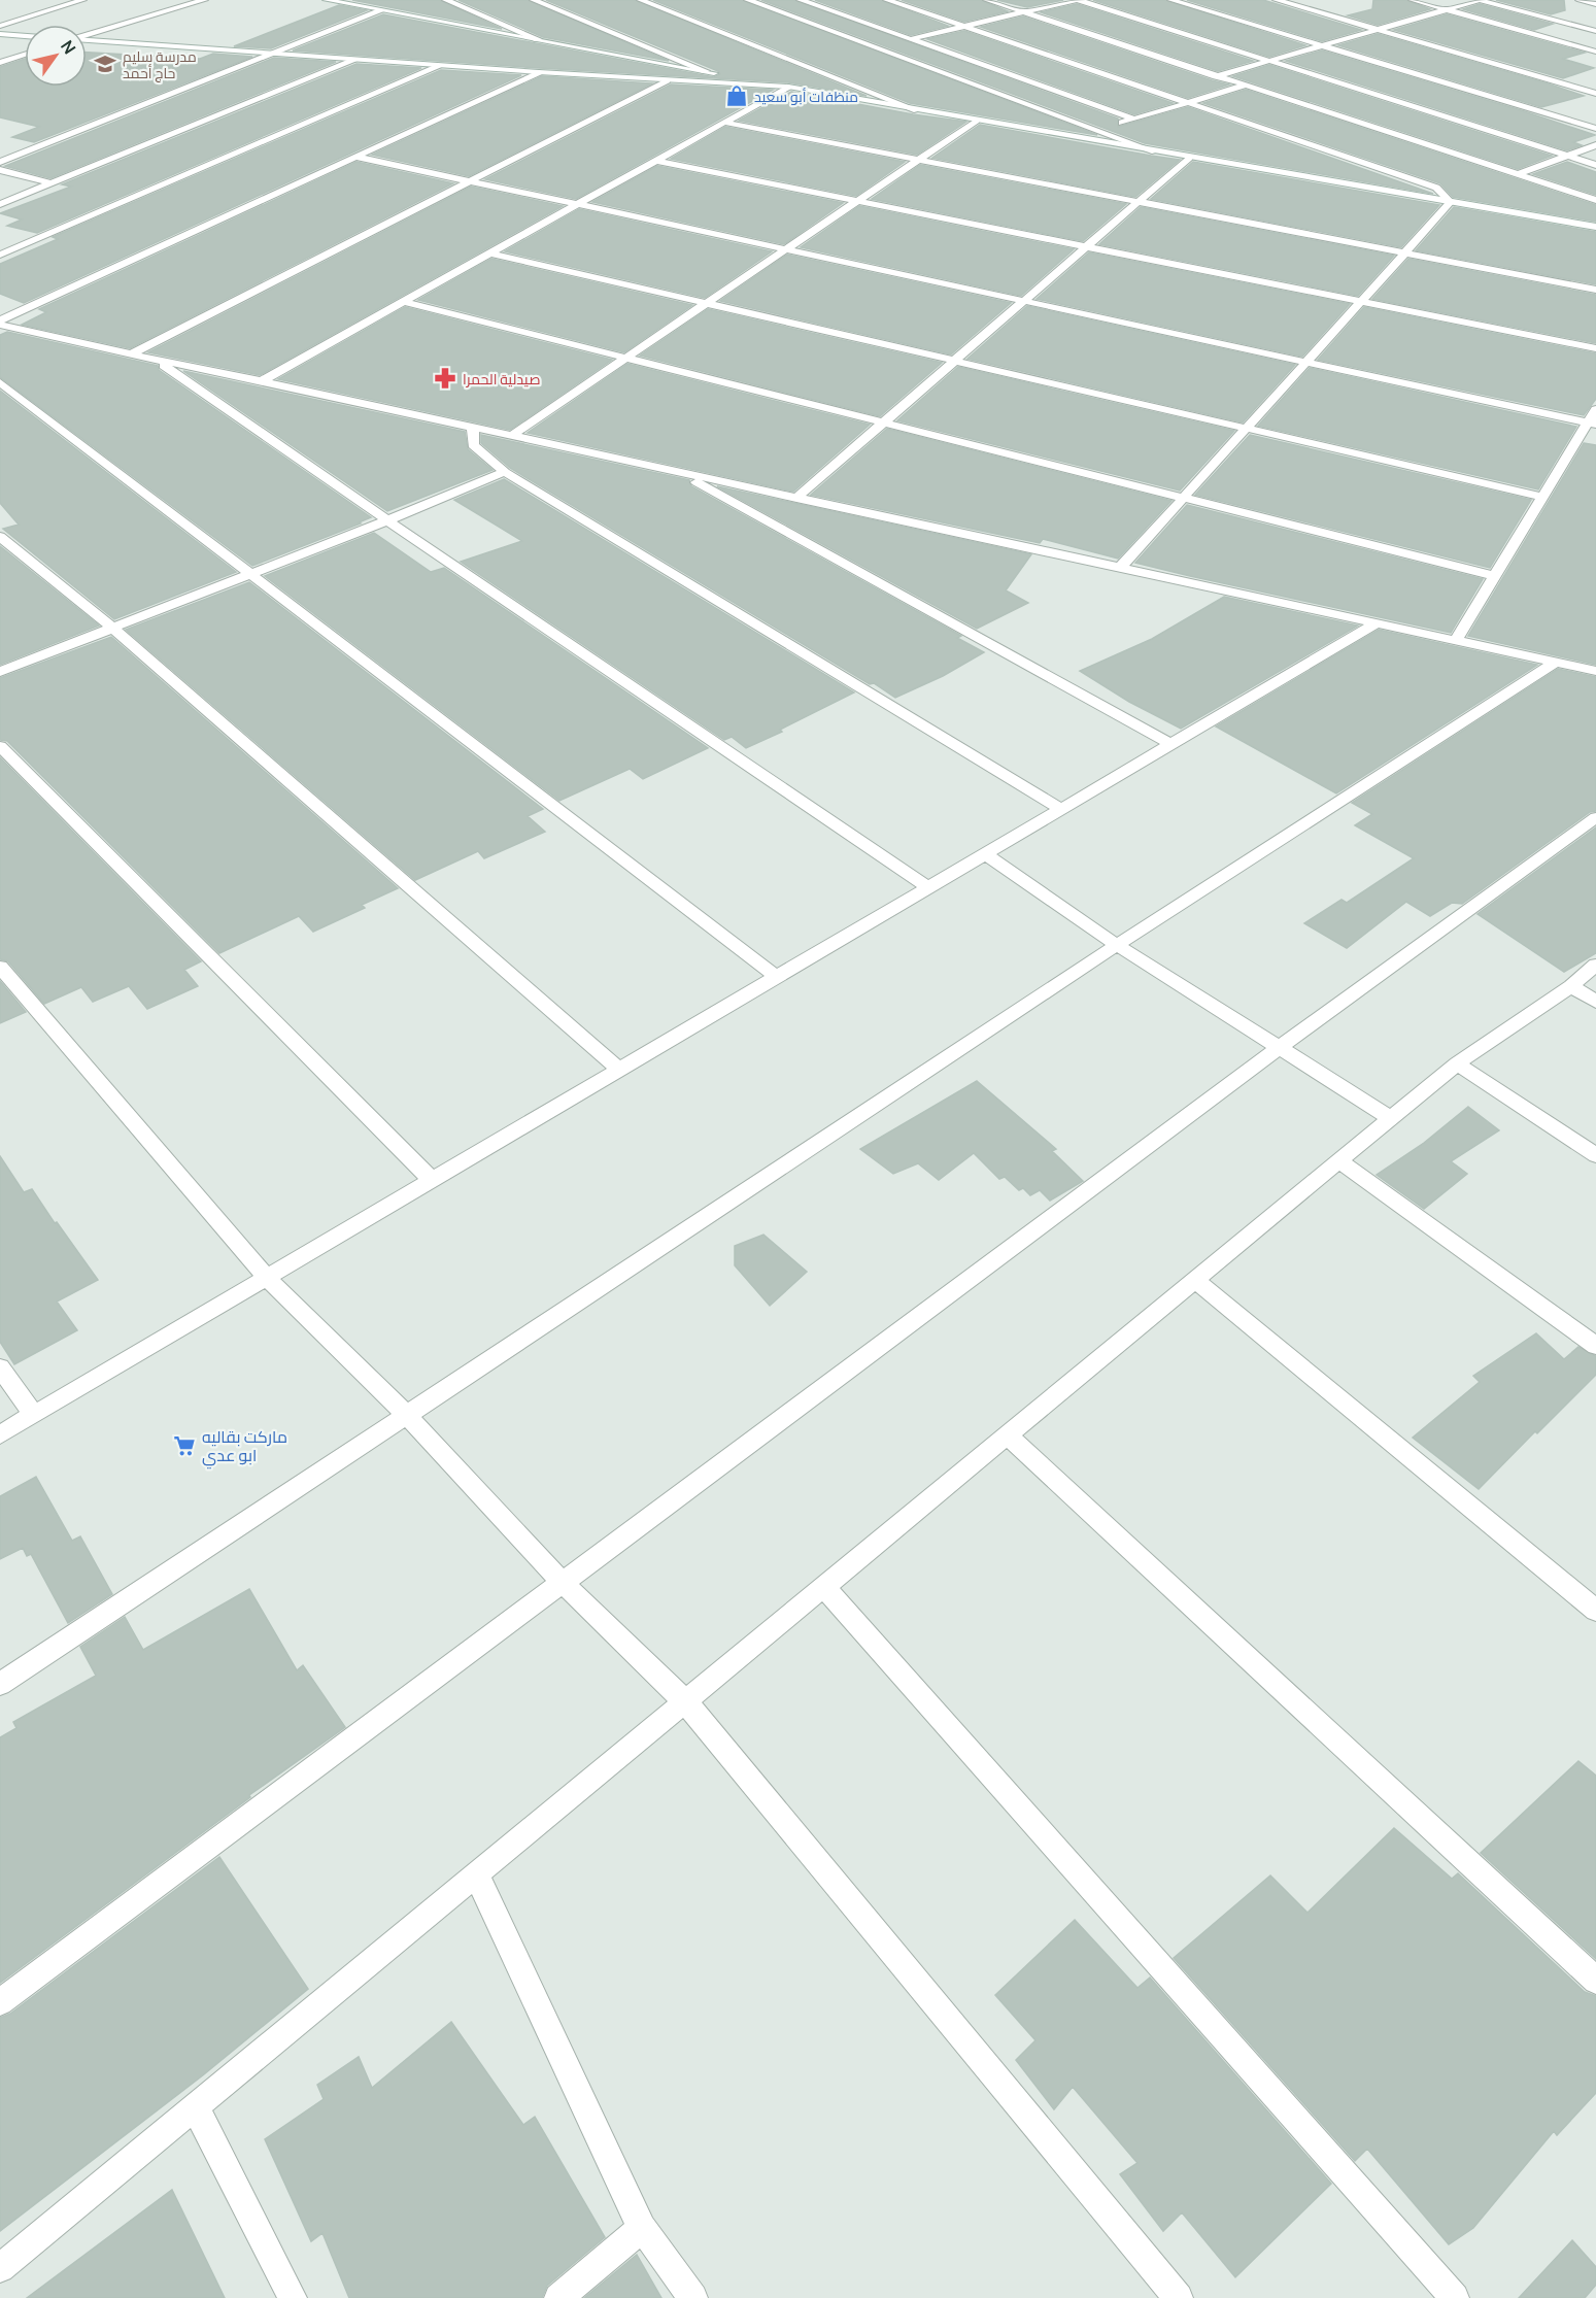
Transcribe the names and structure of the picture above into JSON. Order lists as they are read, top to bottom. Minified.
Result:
{"places":{"school or university":["مدرسة سليم حاج أحمد"],"shop":["منظفات أبو سعيد"],"pharmacy":["صيدلية الحمرا"],"supermarket":["ماركت بقاليه ابو عدي"]},"north":"top right"}
